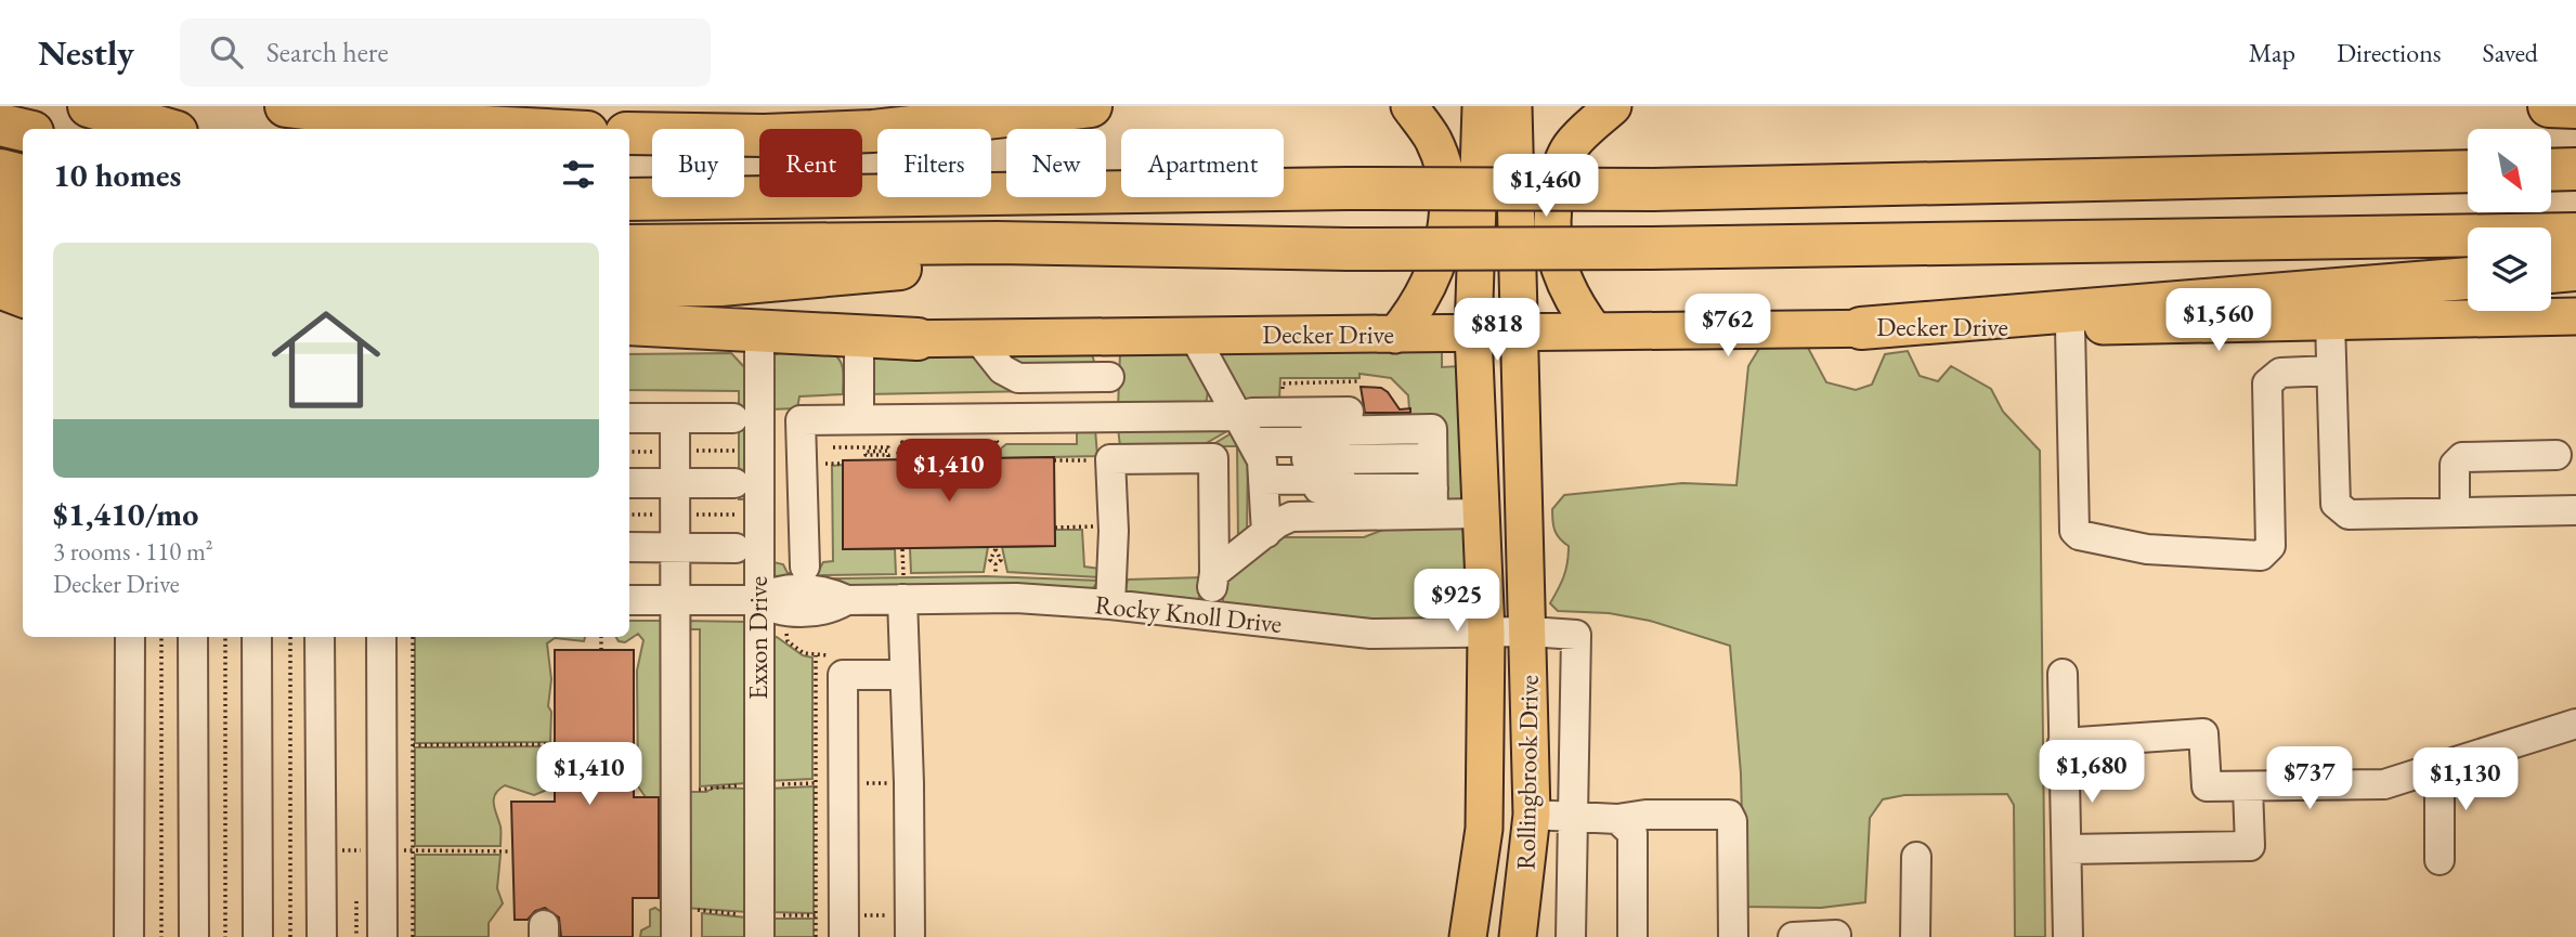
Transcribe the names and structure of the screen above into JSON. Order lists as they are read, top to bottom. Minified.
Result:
{"streets":{"main road":["Decker Drive","Rollingbrook Drive"],"street":["Rocky Knoll Drive","Exxon Drive"]},"crossings":[["Decker Drive","Exxon Drive"],["Decker Drive","Rollingbrook Drive"],["Rocky Knoll Drive","Exxon Drive"],["Rocky Knoll Drive","Rollingbrook Drive"]],"north":"bottom right","page":{"header":"Nestly","search":"Search here","nav":["Map","Directions","Saved"],"chip":["Buy","Rent","Filters","New","Apartment"],"heading":"10 homes","price":["$1,460","$1,560","$762","$818","$1,410","$925","$1,680","$1,410","$737","$1,130"],"list":[{"name":"$1,410/mo","note":"3 rooms · 110 m² · Decker Drive"}]}}
